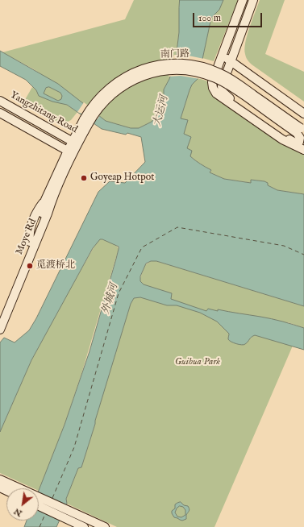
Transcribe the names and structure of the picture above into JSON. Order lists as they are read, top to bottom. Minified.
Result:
{"streets":{"main road":["南门路","Yangzhitang Road","Moye Rd"]},"crossings":[["南门路","Yangzhitang Road"],["南门路","Moye Rd"]],"water":["大运河","外城河"],"parks":["Guihua Park"],"places":["Goyeap Hotpot","觅渡桥北"],"scale_bar":"100 m","north":"bottom left"}
